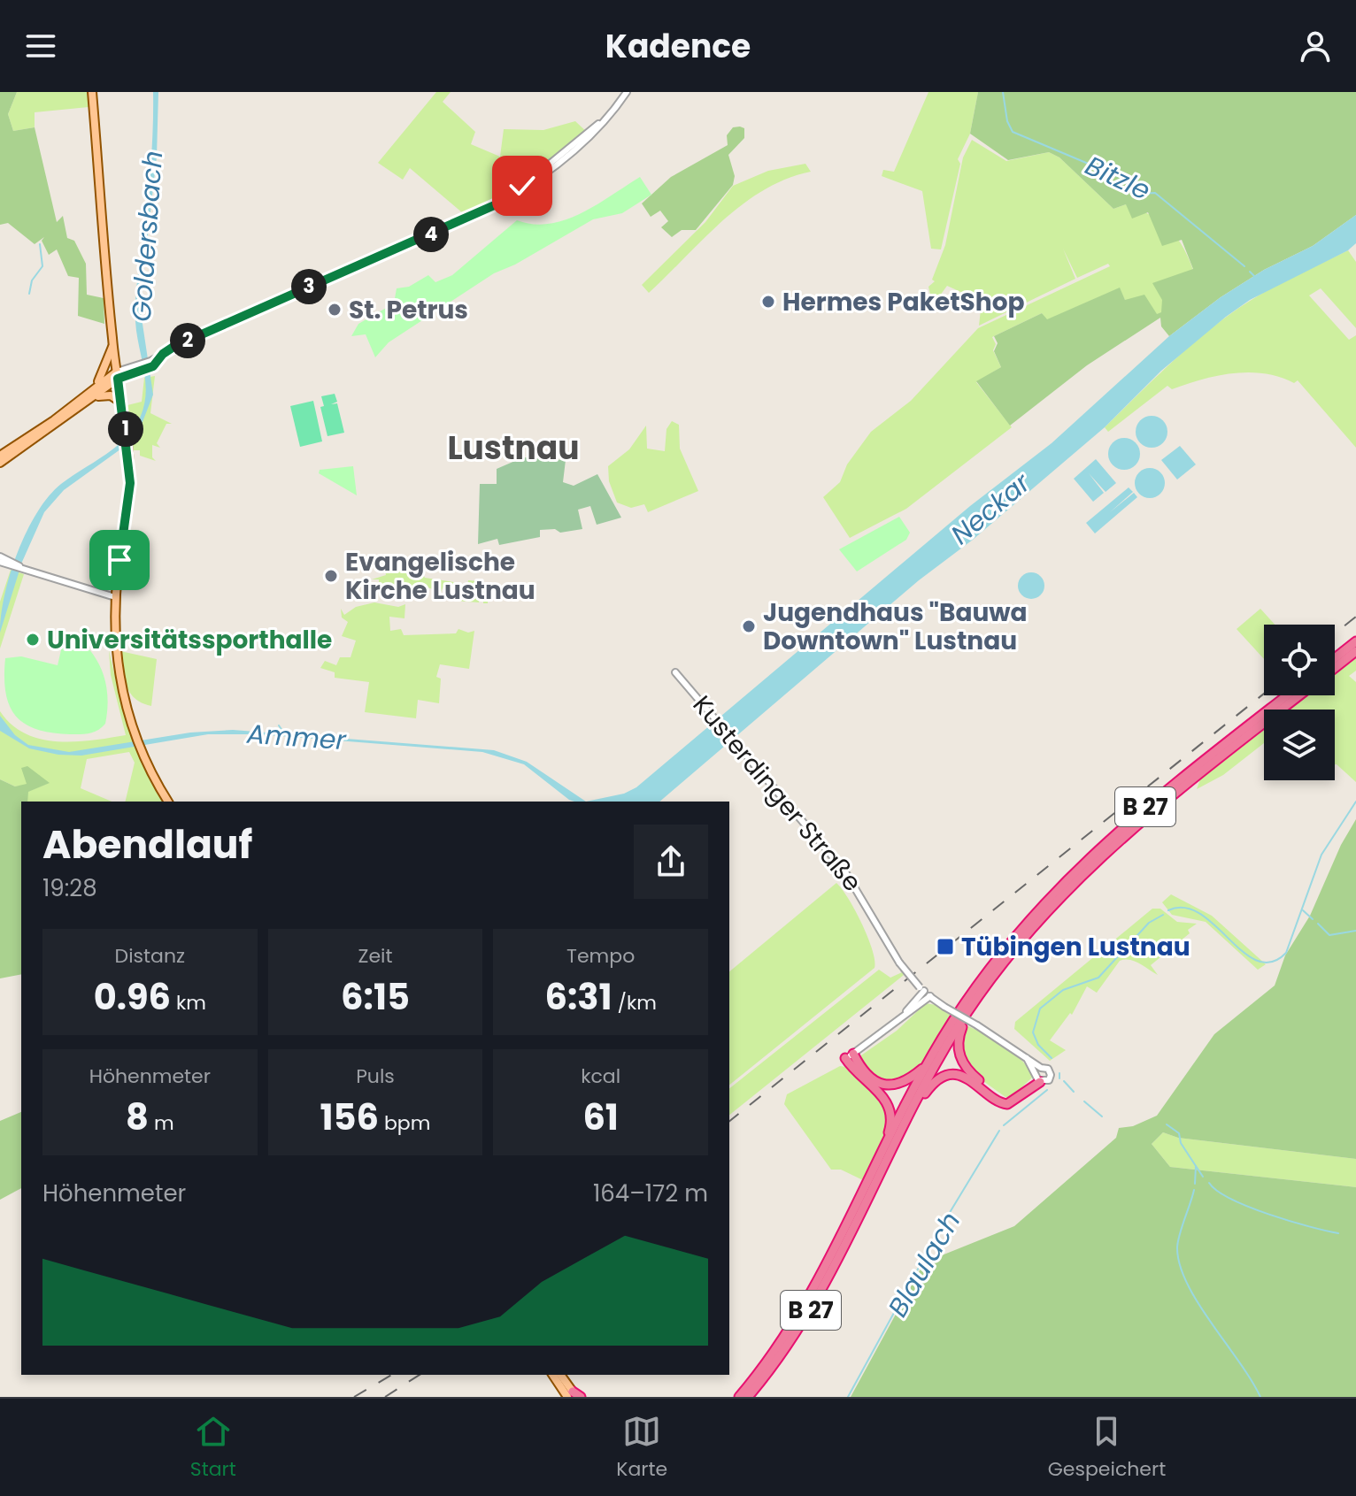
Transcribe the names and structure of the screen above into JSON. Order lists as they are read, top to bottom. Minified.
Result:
{"streets":{"highway":["B 27"],"street":["Kusterdinger Straße"]},"districts":["Lustnau"],"water":["Bitzle","Goldersbach","Neckar","Ammer","Blaulach"],"places":{"other":["Hermes PaketShop","St. Petrus","Evangelische Kirche Lustnau","Jugendhaus \"Bauwa Downtown\" Lustnau","Universitätssporthalle"],"transit":["Tübingen Lustnau"]},"page":{"header":"Kadence","pins":["4","3","2","1"],"heading":["Abendlauf","19:28"],"stats":[["Distanz","0.96 km"],["Zeit","6:15"],["Tempo","6:31 /km"],["Höhenmeter","8 m"],["Puls","156 bpm"],["kcal","61"]],"chart":["Höhenmeter","164–172 m"],"tabs":["Start","Karte","Gespeichert"]}}
